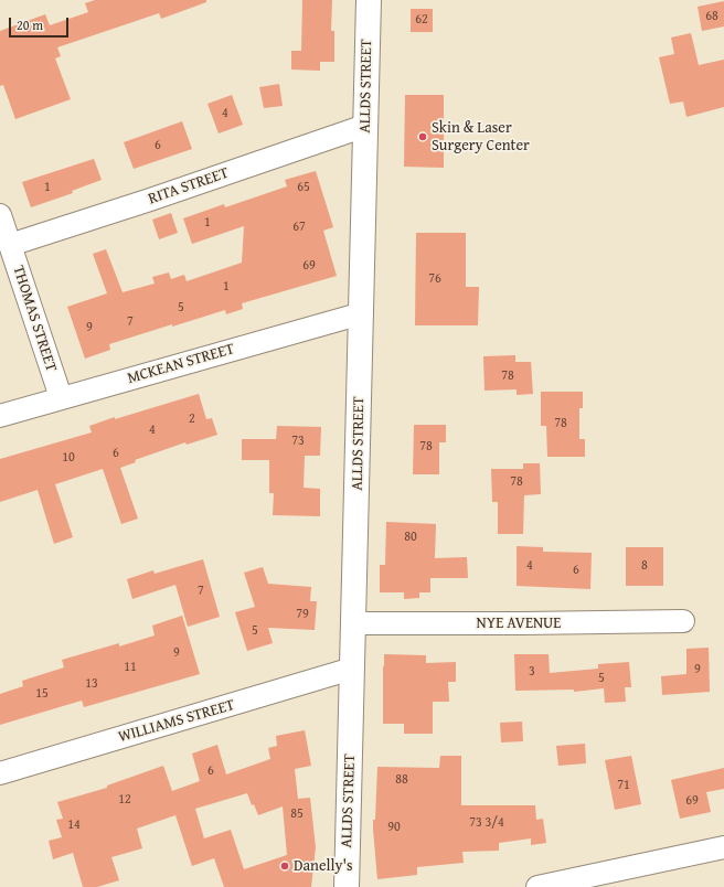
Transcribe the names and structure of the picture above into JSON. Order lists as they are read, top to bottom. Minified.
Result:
{"streets":{"street":["ALLDS STREET","RITA STREET","THOMAS STREET","MCKEAN STREET","NYE AVENUE","WILLIAMS STREET"]},"crossings":[["ALLDS STREET","RITA STREET"],["ALLDS STREET","MCKEAN STREET"],["ALLDS STREET","NYE AVENUE"],["ALLDS STREET","WILLIAMS STREET"],["RITA STREET","THOMAS STREET"],["THOMAS STREET","MCKEAN STREET"]],"places":["Skin & Laser Surgery Center","Danelly's"],"house_numbers":["68","62","4","6","1","65","1","67","69","76","1","5","7","9","78","2","78","4","73","78","6","10","78","80","4","8","6","7","79","5","9","11","9","3","5","13","15","6","88","71","12","69","85","73 3/4","14","90"],"scale_bar":"20 m"}
